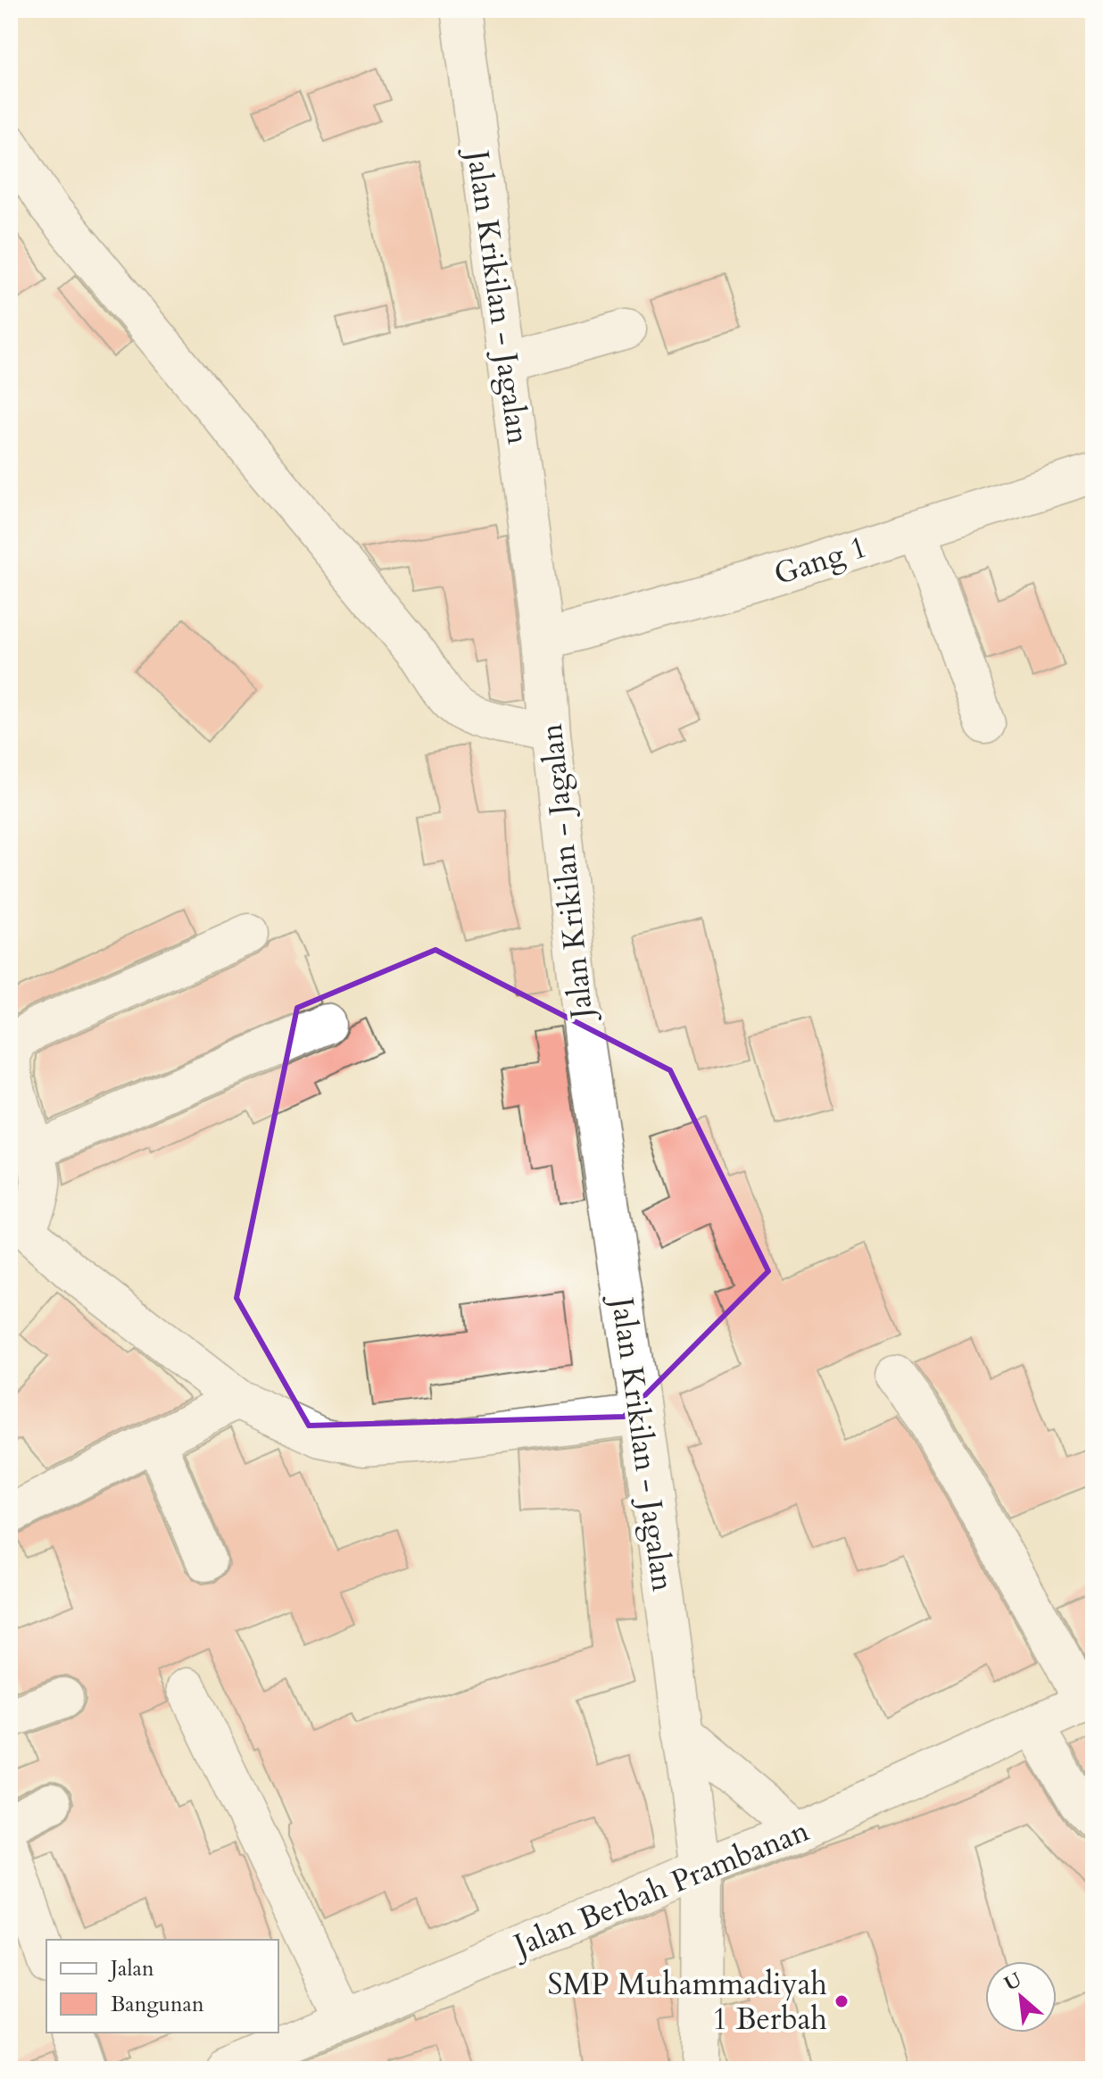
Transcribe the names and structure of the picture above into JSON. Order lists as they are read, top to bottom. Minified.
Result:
{"streets":{"street":["Jalan Krikilan - Jagalan","Gang 1","Jalan Berbah Prambanan"]},"crossings":[["Jalan Krikilan - Jagalan","Gang 1"],["Jalan Krikilan - Jagalan","Jalan Berbah Prambanan"]],"places":["SMP Muhammadiyah 1 Berbah"],"legend":["Jalan","Bangunan"],"north":"top left"}
